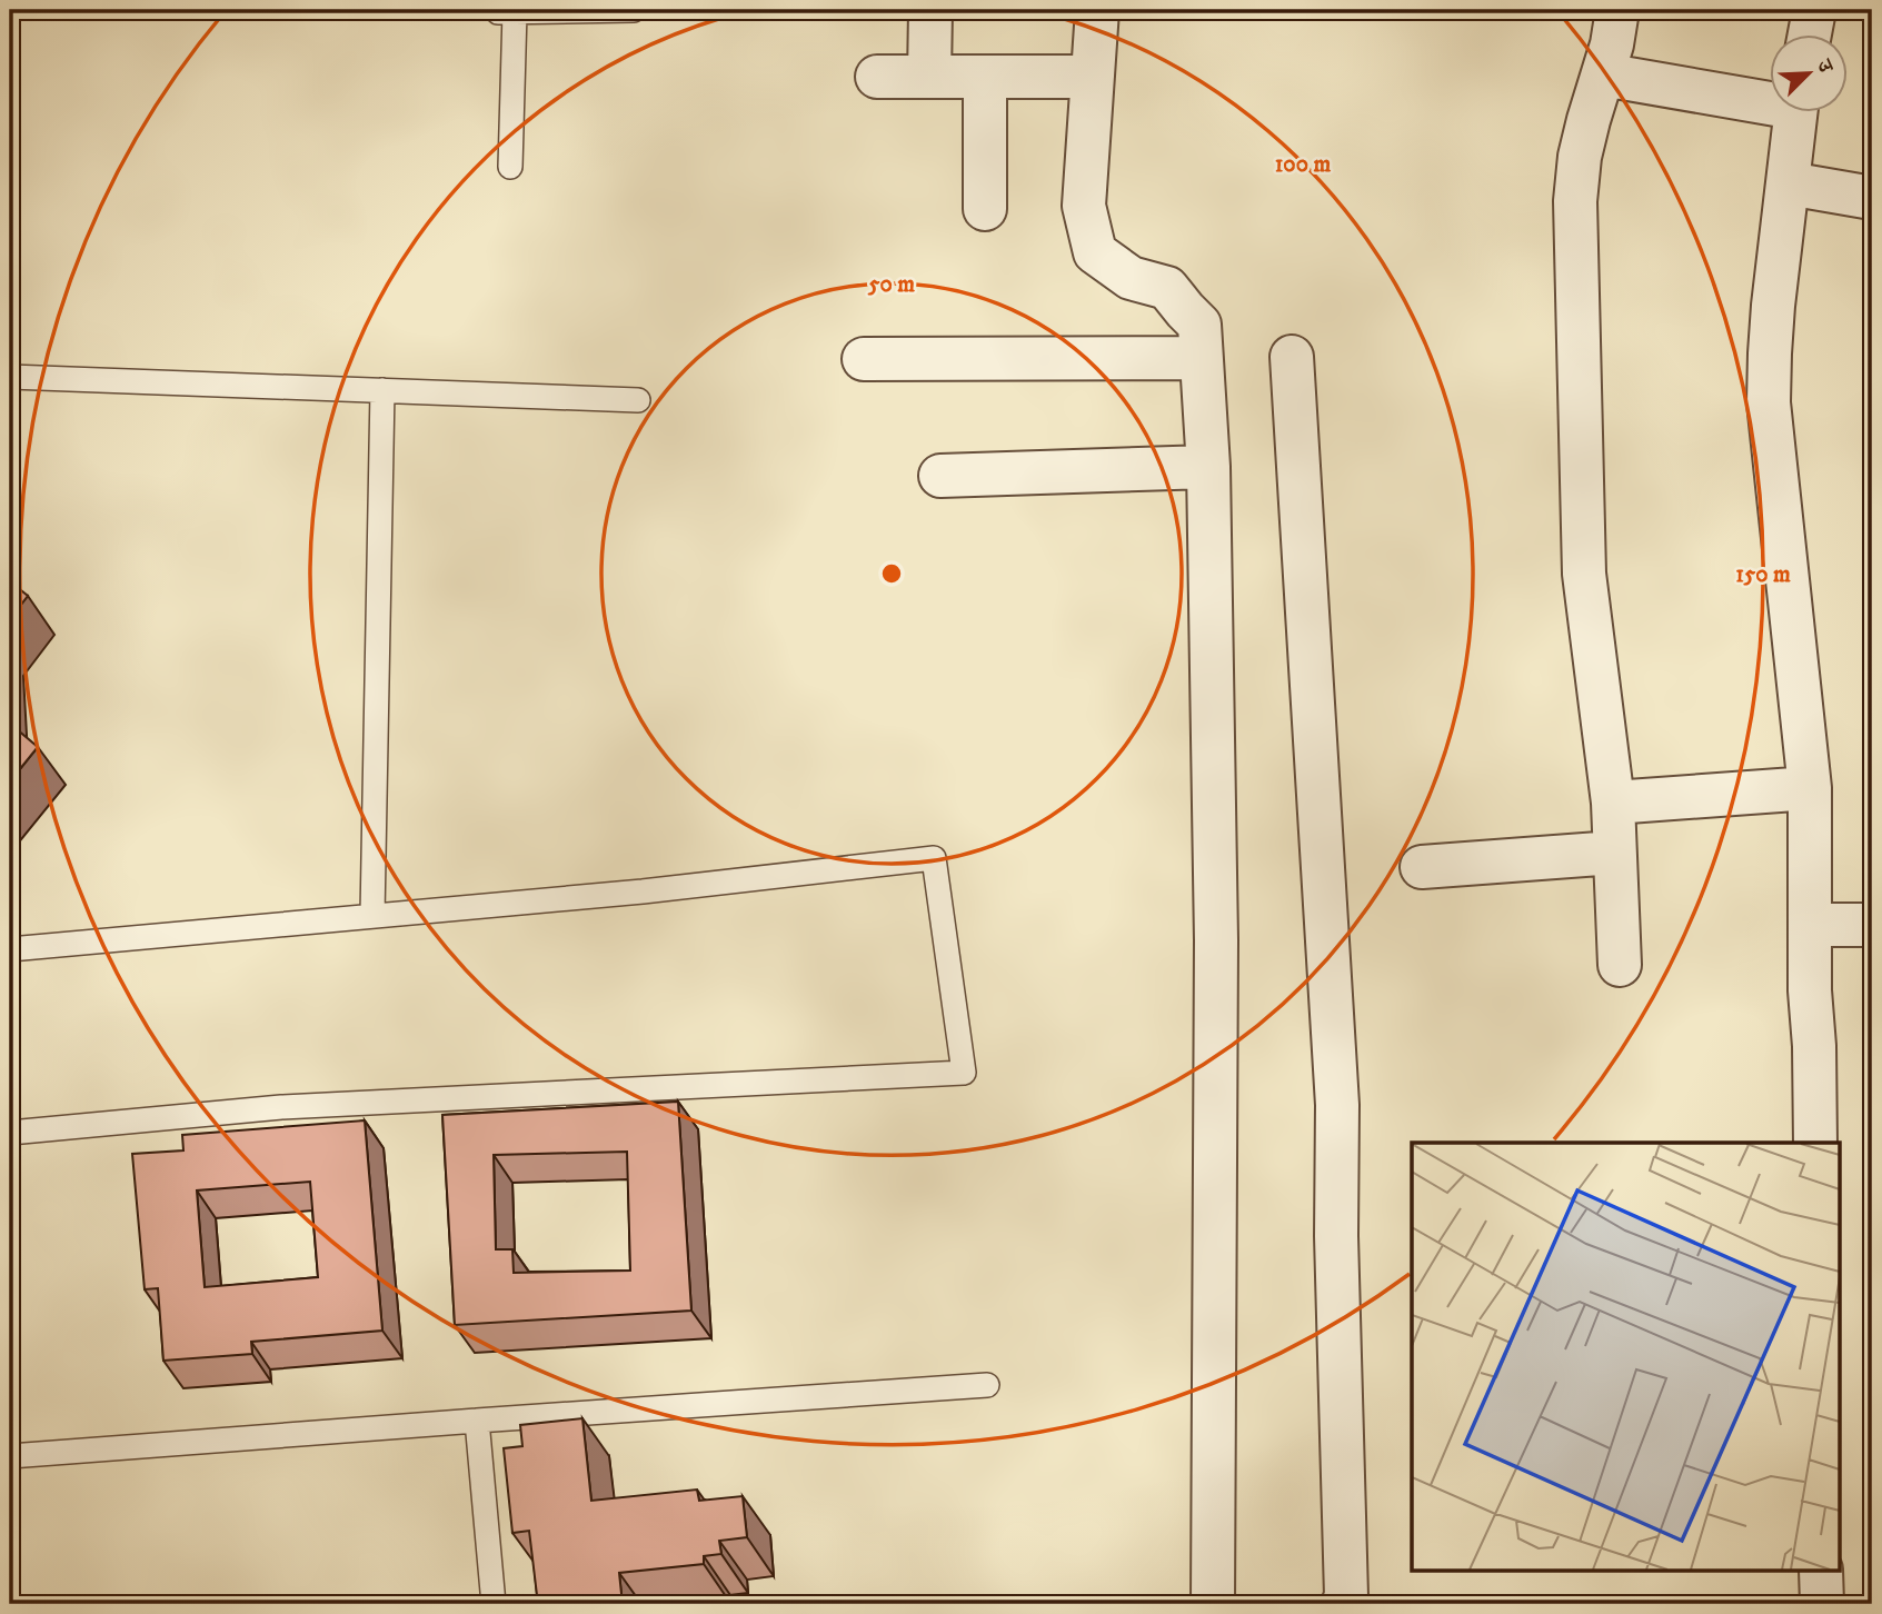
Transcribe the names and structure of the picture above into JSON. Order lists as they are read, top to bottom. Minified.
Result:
{"north":"top right","rings":["100 m","50 m","150 m"]}
